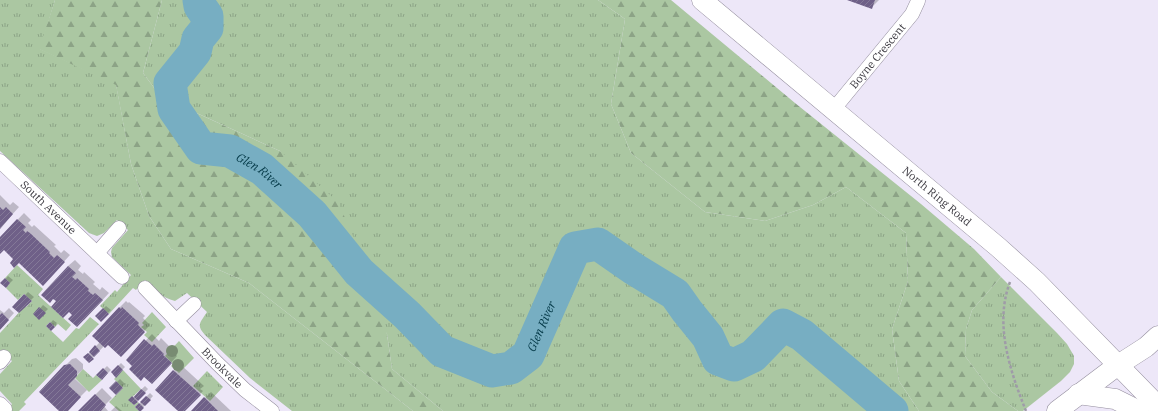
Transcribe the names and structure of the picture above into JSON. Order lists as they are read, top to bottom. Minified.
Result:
{"streets":{"main road":["North Ring Road"],"street":["Boyne Crescent","South Avenue","Brookvale"]},"crossings":[["Boyne Crescent","North Ring Road"]],"water":["Glen River"]}
